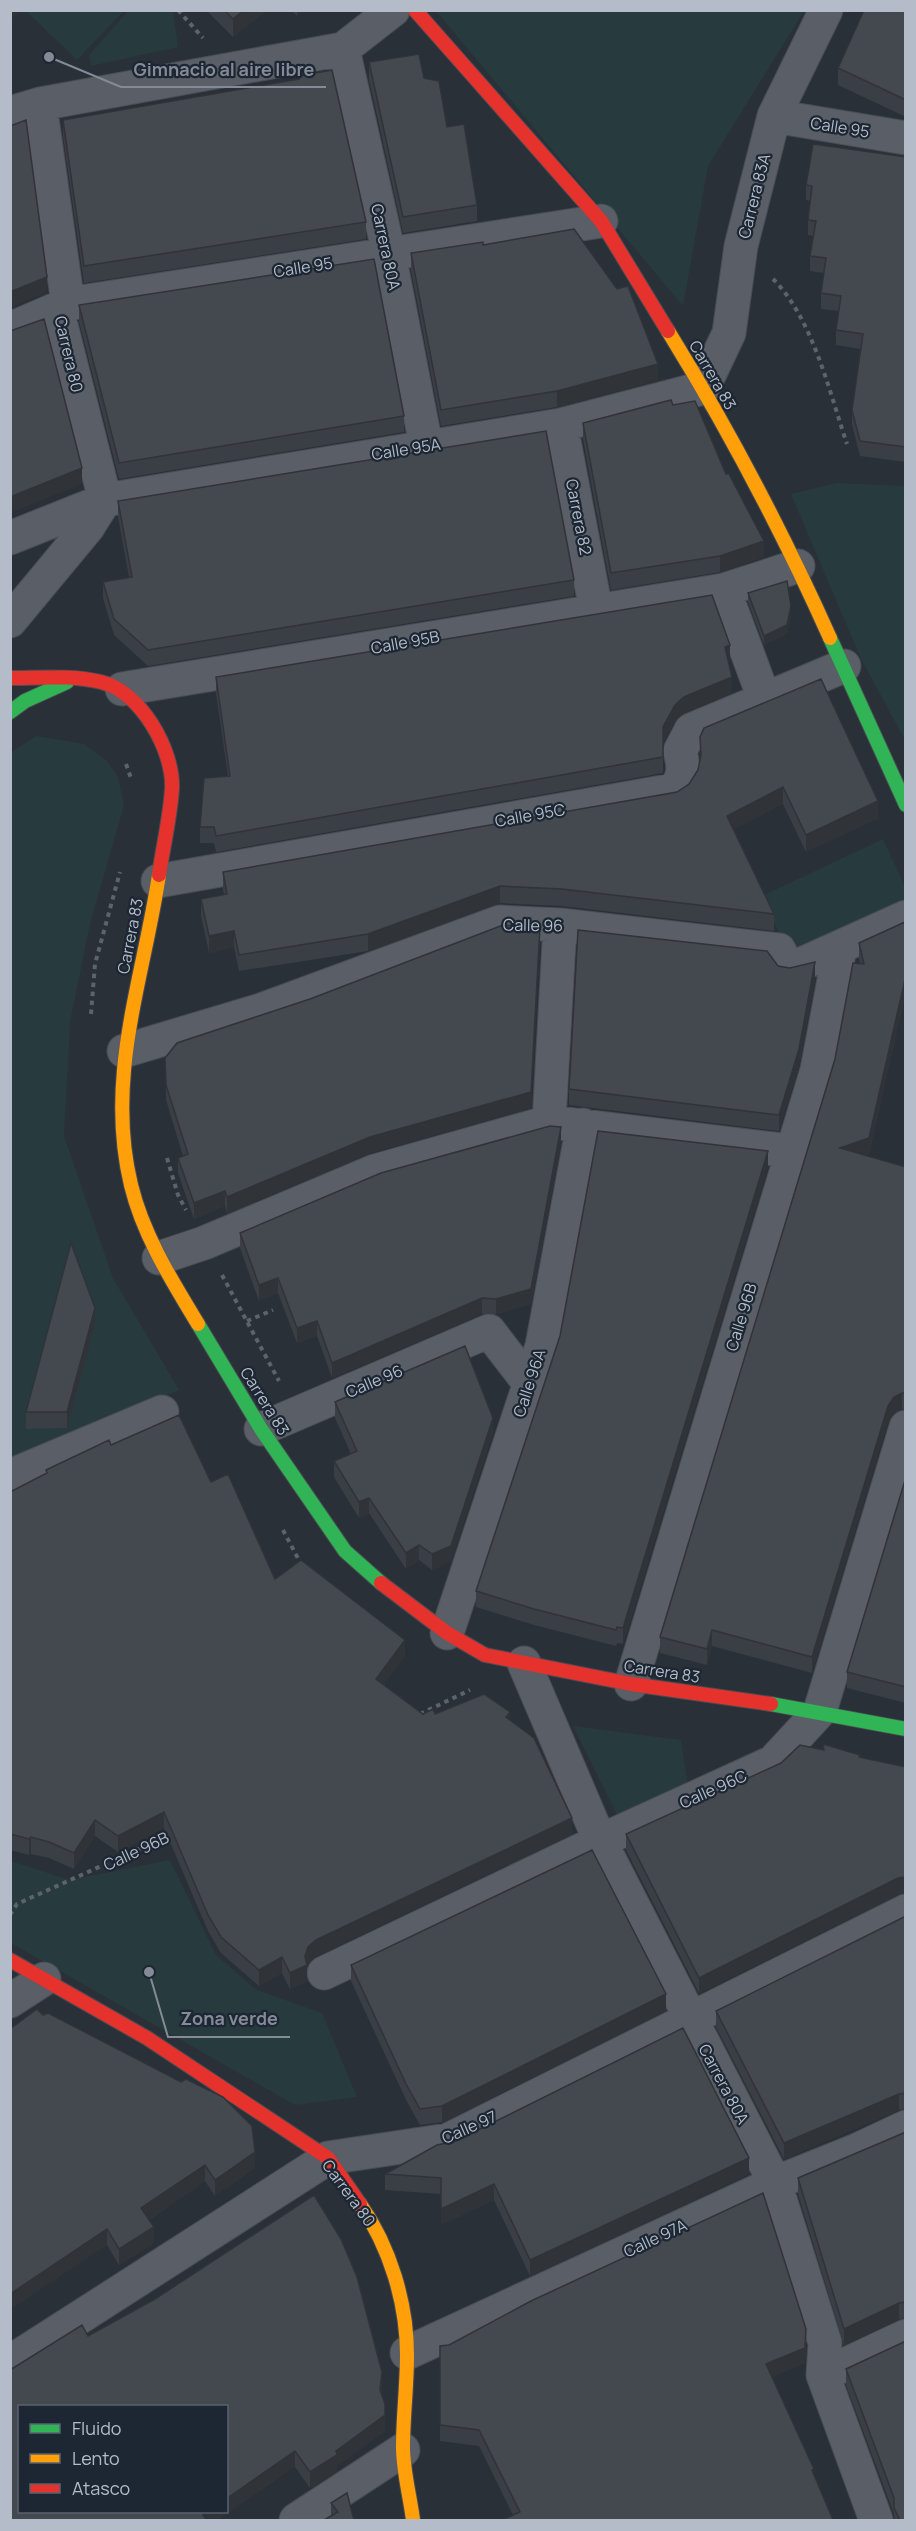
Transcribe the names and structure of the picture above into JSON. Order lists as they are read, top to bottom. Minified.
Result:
{"streets":{"street":["Calle 95","Carrera 83A","Carrera 80A","Carrera 80","Carrera 83","Calle 95A","Carrera 82","Calle 95B","Calle 95C","Calle 96","Calle 96B","Calle 96A","Calle 96C","Calle 97","Calle 97A"]},"crossings":[["Calle 95","Carrera 83A"],["Calle 95","Carrera 80A"],["Calle 95","Carrera 80"],["Calle 95","Carrera 83"],["Carrera 83A","Carrera 83"],["Carrera 83A","Calle 95A"],["Carrera 80A","Carrera 83"],["Carrera 80A","Calle 95A"],["Carrera 80A","Calle 96C"],["Carrera 80A","Calle 97"],["Carrera 80A","Calle 97A"],["Carrera 80","Calle 95A"],["Carrera 80","Calle 97"],["Carrera 80","Calle 97A"],["Carrera 83","Calle 95A"],["Carrera 83","Calle 95B"],["Carrera 83","Calle 95C"],["Carrera 83","Calle 96"],["Carrera 83","Calle 96B"],["Carrera 83","Calle 96A"],["Carrera 83","Calle 96C"],["Calle 95A","Carrera 82"],["Carrera 82","Calle 95B"],["Calle 96","Calle 96B"],["Calle 96","Calle 96A"]],"places":["Gimnacio al aire libre","Zona verde"],"legend":["Fluido","Lento","Atasco"]}
